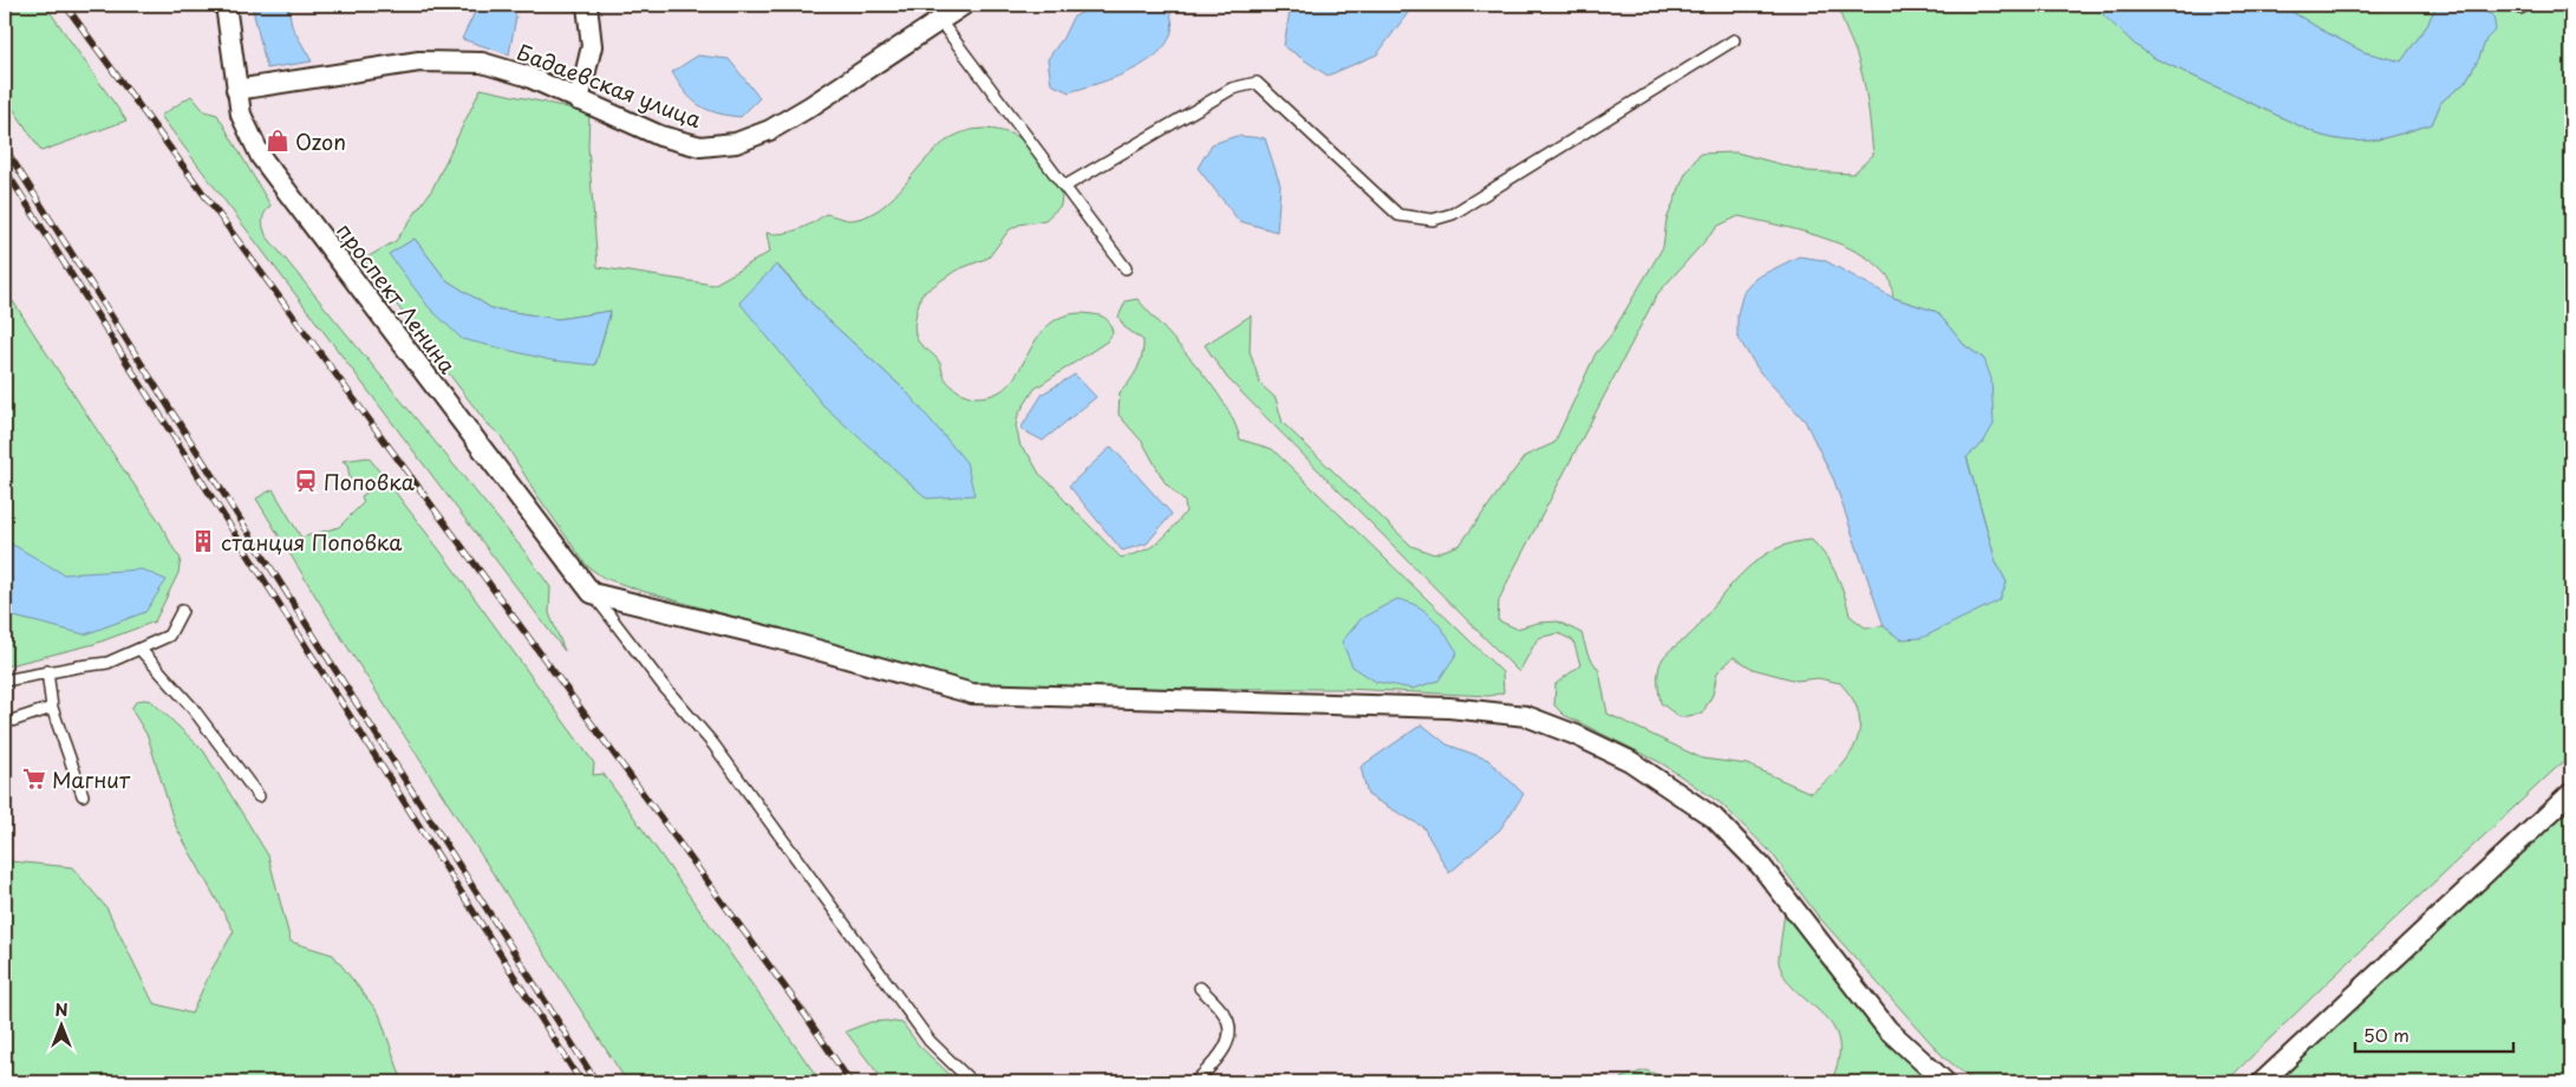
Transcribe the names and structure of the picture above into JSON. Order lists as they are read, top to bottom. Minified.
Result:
{"streets":{"street":["Бадаевская улица","проспект Ленина"]},"crossings":[["Бадаевская улица","проспект Ленина"]],"places":{"shop":["Ozon"],"station":["Поповка"],"building":["станция Поповка"],"supermarket":["Магнит"]},"scale_bar":"50 m","north":"top"}
